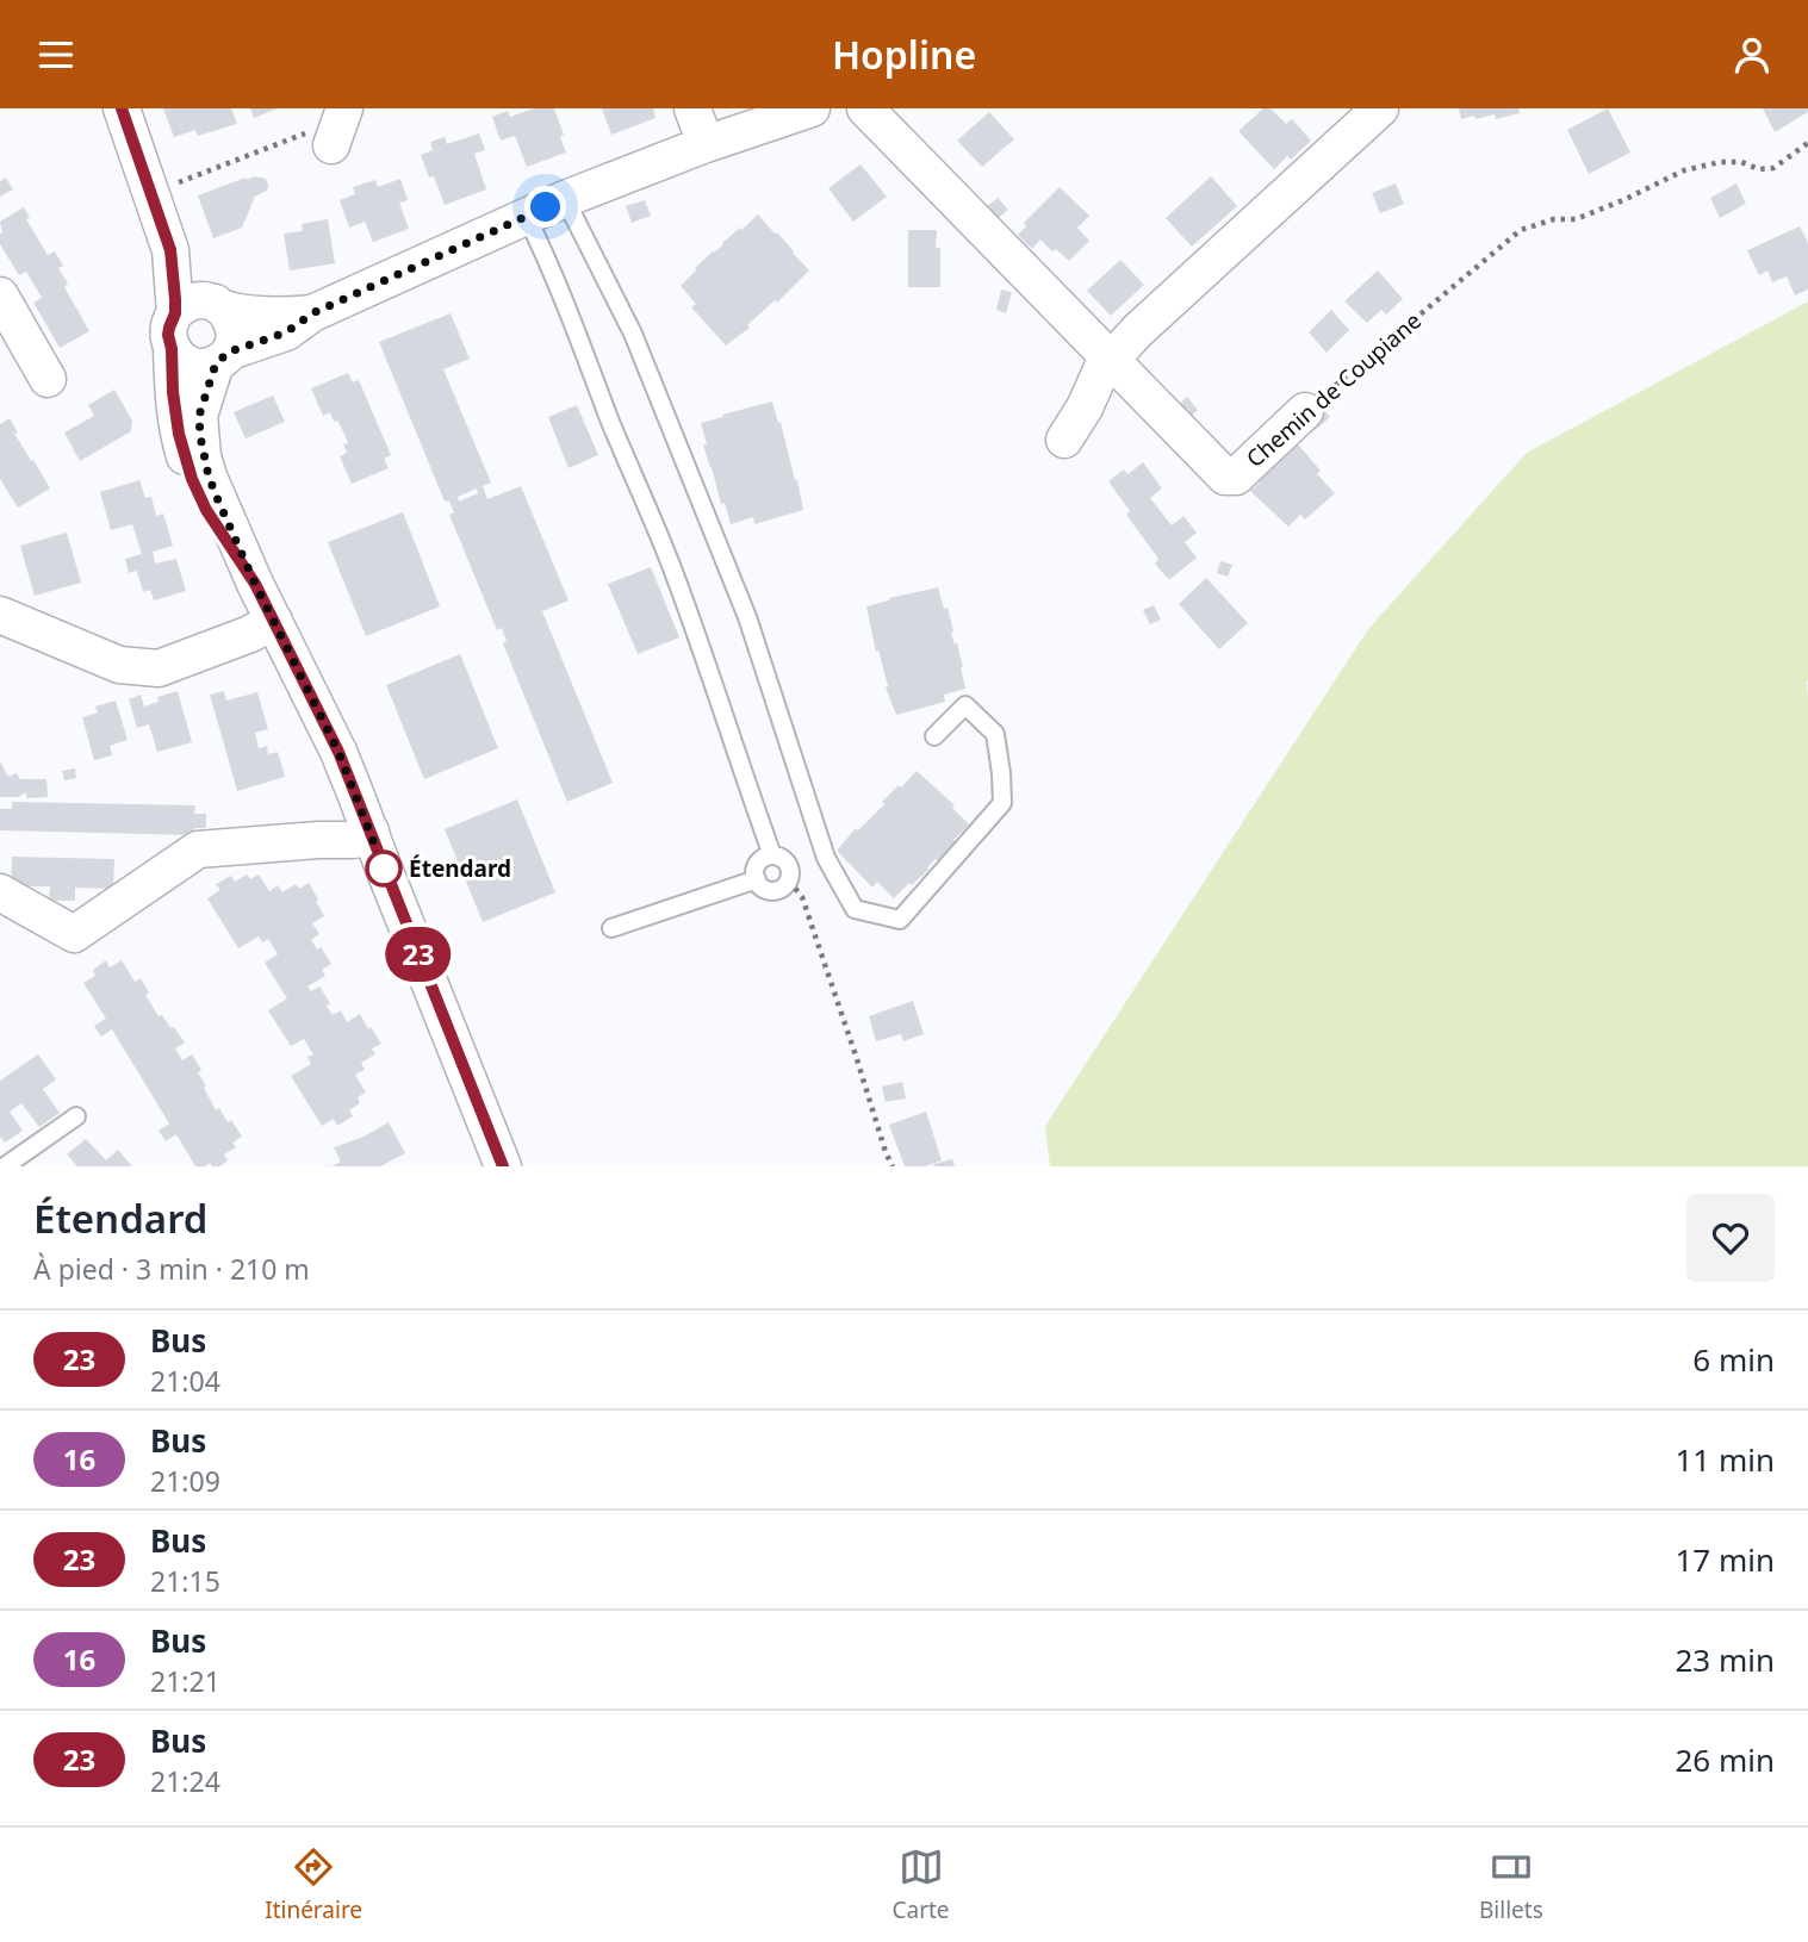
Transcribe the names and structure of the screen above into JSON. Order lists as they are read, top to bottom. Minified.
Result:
{"streets":{"street":["Chemin de Coupiane"]},"places":["Étendard"],"lines":["bus line 23"],"page":{"header":"Hopline","on_map":"23","heading":["Étendard","À pied · 3 min · 210 m"],"list":[{"mark":"23","name":"Bus","note":"21:04","value":"6 min"},{"mark":"16","name":"Bus","note":"21:09","value":"11 min"},{"mark":"23","name":"Bus","note":"21:15","value":"17 min"},{"mark":"16","name":"Bus","note":"21:21","value":"23 min"},{"mark":"23","name":"Bus","note":"21:24","value":"26 min"}],"tabs":["Itinéraire","Carte","Billets"]}}
